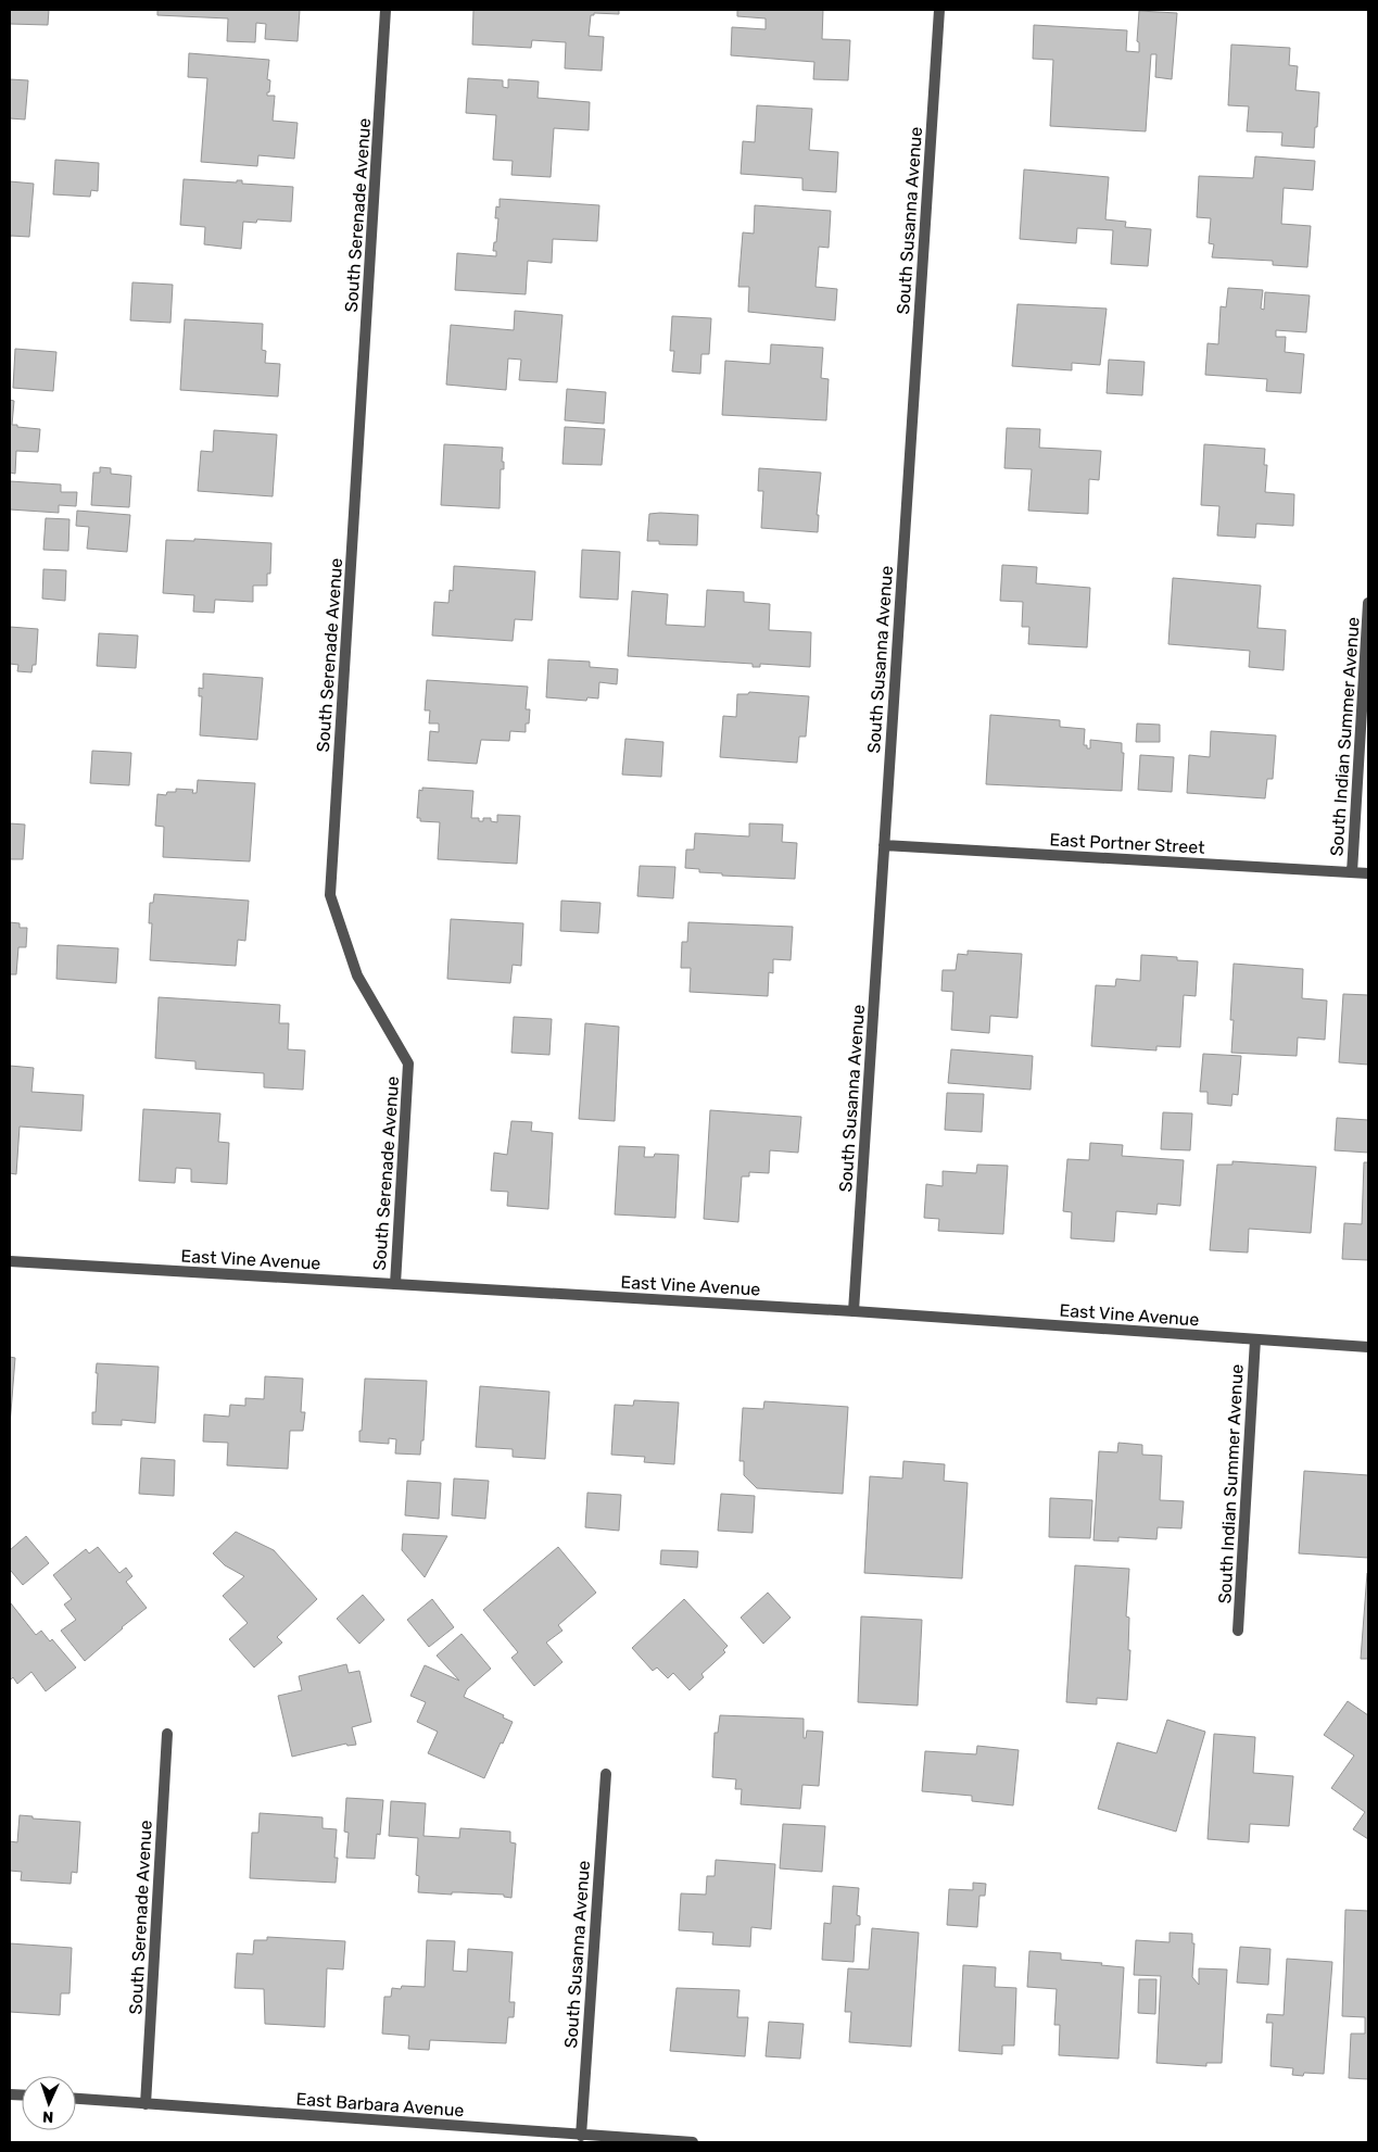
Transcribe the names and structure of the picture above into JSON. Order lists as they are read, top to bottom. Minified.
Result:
{"streets":{"street":["South Serenade Avenue","South Susanna Avenue","South Indian Summer Avenue","East Portner Street","East Vine Avenue","East Barbara Avenue"]},"crossings":[["South Serenade Avenue","East Vine Avenue"],["South Serenade Avenue","East Barbara Avenue"],["South Susanna Avenue","East Portner Street"],["South Susanna Avenue","East Vine Avenue"],["South Susanna Avenue","East Barbara Avenue"],["South Indian Summer Avenue","East Portner Street"],["South Indian Summer Avenue","East Vine Avenue"]],"north":"bottom"}
